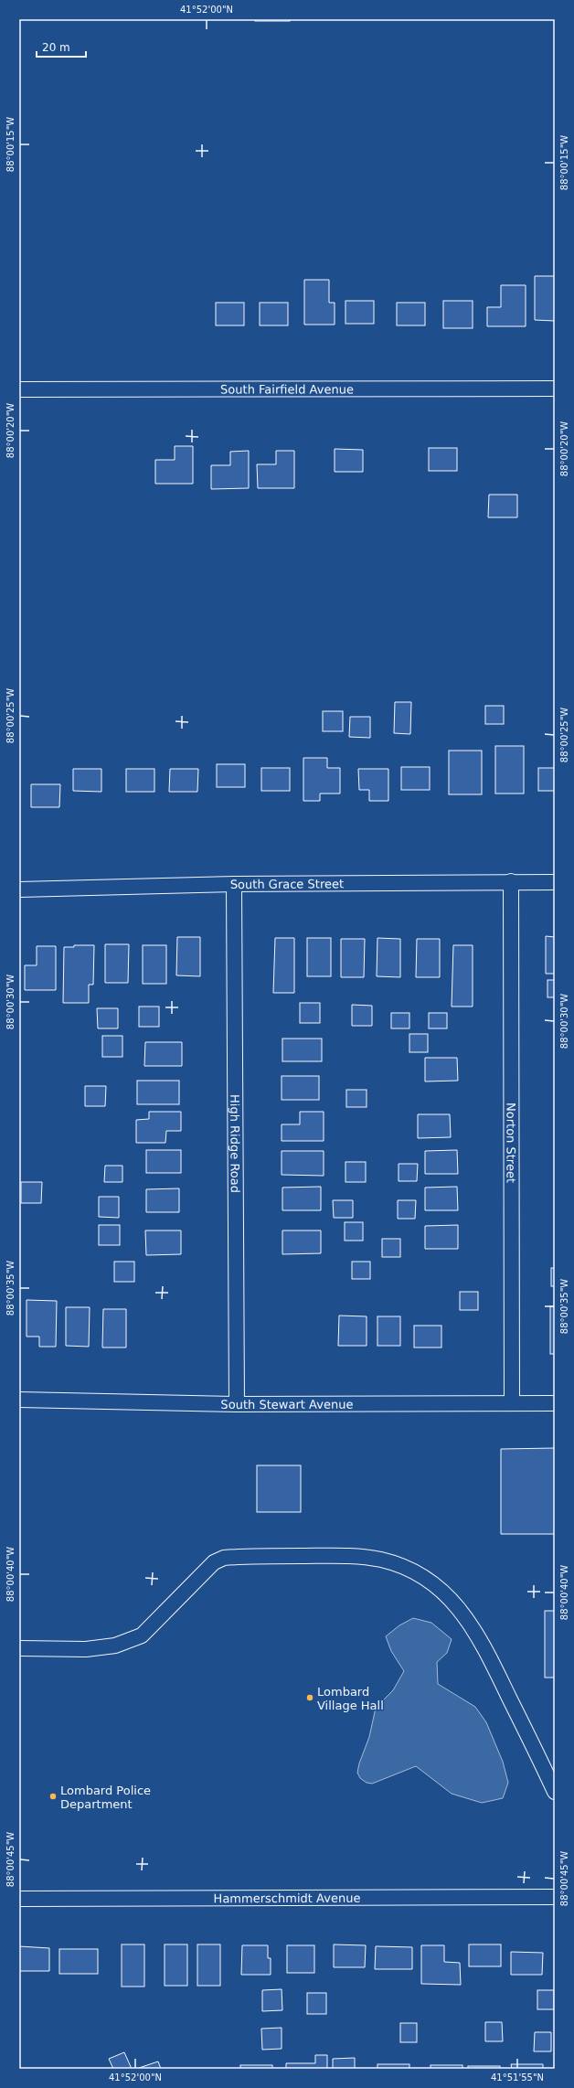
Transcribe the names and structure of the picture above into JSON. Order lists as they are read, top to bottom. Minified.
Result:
{"streets":{"street":["South Fairfield Avenue","South Grace Street","Norton Street","High Ridge Road","South Stewart Avenue","Hammerschmidt Avenue"]},"crossings":[["South Grace Street","Norton Street"],["South Grace Street","High Ridge Road"],["Norton Street","South Stewart Avenue"],["High Ridge Road","South Stewart Avenue"]],"places":["Lombard Village Hall","Lombard Police Department"],"scale_bar":"20 m","coordinates":["41°52'00\"N","88°00'15\"W","88°00'20\"W","88°00'25\"W","88°00'30\"W","88°00'35\"W","88°00'40\"W","88°00'45\"W","41°51'55\"N"]}
